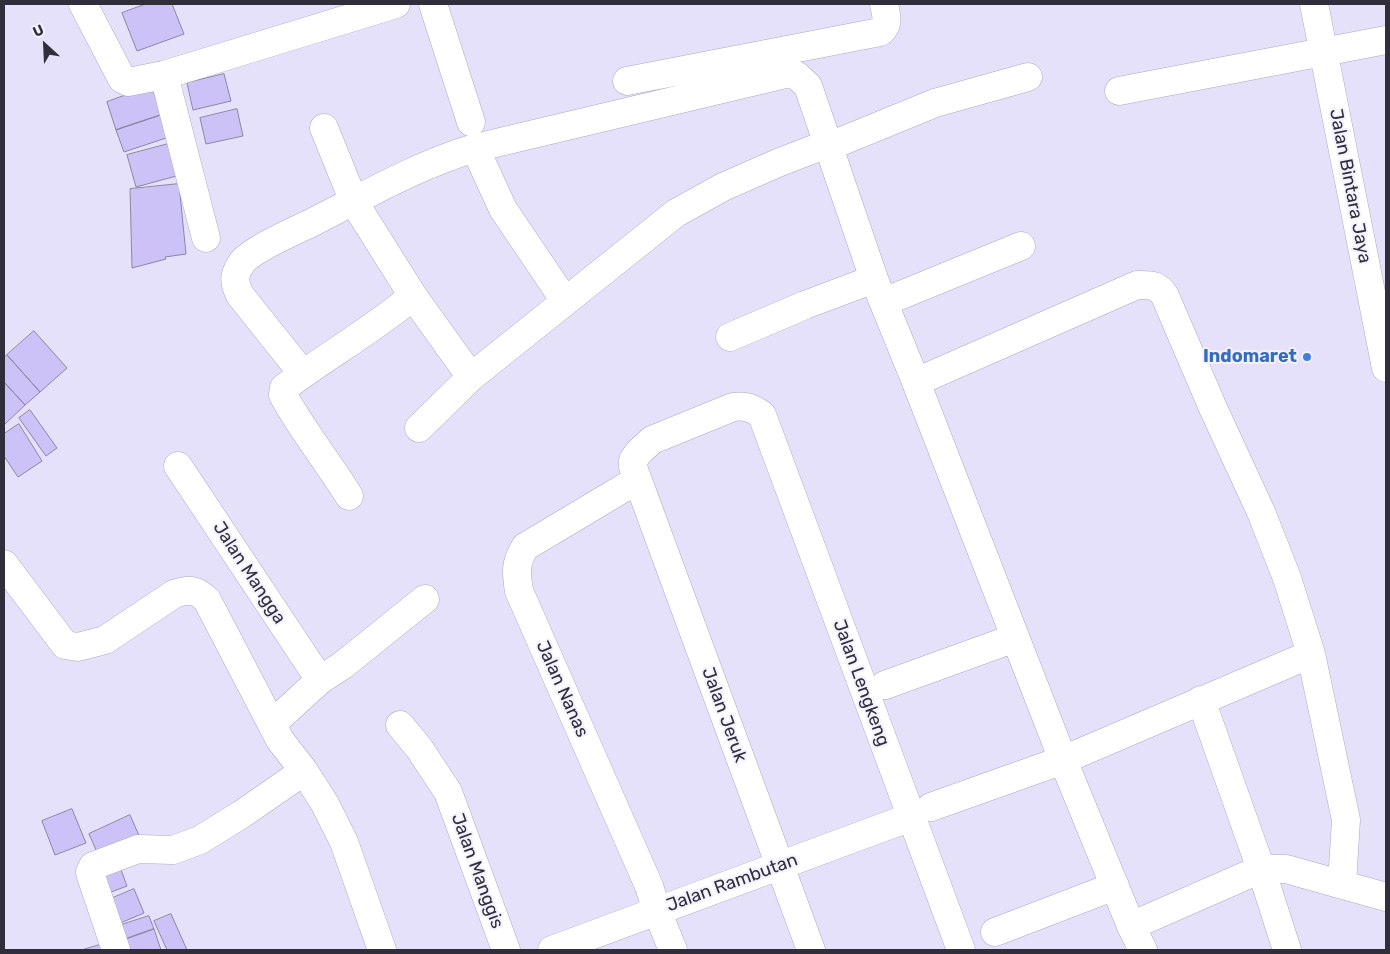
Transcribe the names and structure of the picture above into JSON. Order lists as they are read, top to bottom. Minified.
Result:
{"streets":{"street":["Jalan Bintara Jaya","Jalan Mangga","Jalan Lengkeng","Jalan Nanas","Jalan Jeruk","Jalan Manggis","Jalan Rambutan"]},"crossings":[["Jalan Lengkeng","Jalan Jeruk"],["Jalan Lengkeng","Jalan Rambutan"],["Jalan Nanas","Jalan Jeruk"],["Jalan Nanas","Jalan Rambutan"],["Jalan Jeruk","Jalan Rambutan"]],"places":["Indomaret"],"north":"top left"}
